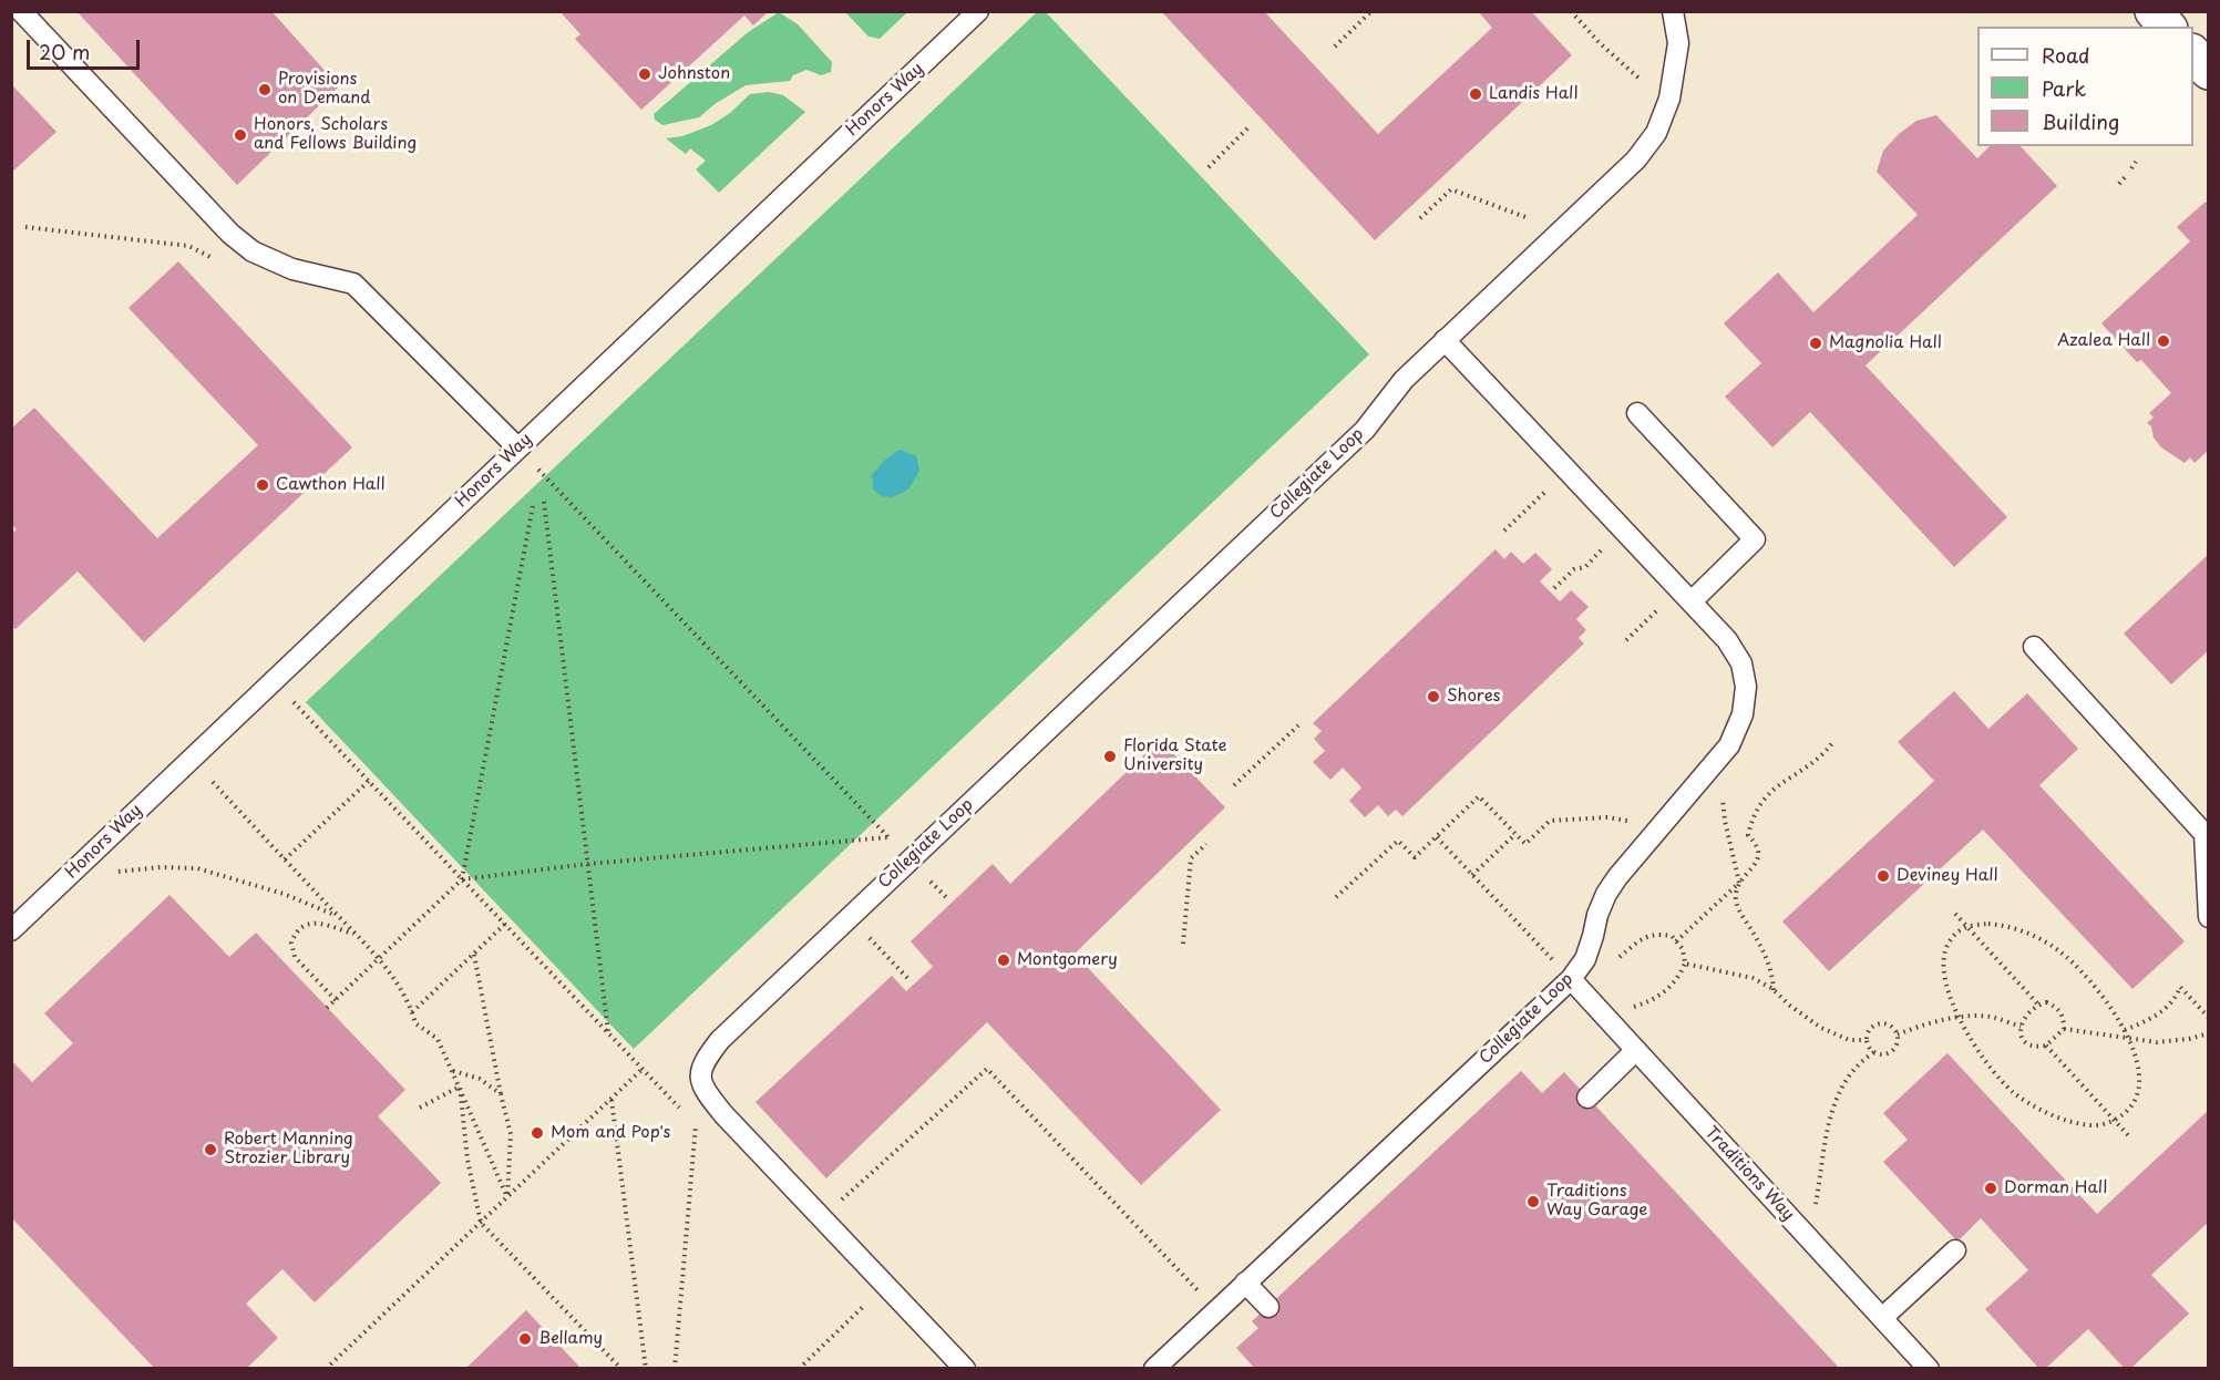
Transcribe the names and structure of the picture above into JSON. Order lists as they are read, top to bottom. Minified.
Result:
{"streets":{"lane":["Honors Way","Collegiate Loop","Traditions Way"]},"crossings":[["Collegiate Loop","Traditions Way"]],"places":["Johnston","Provisions on Demand","Landis Hall","Honors, Scholars and Fellows Building","Azalea Hall","Magnolia Hall","Cawthon Hall","Shores","Florida State University","Deviney Hall","Montgomery","Mom and Pop's","Robert Manning Strozier Library","Dorman Hall","Traditions Way Garage","Bellamy"],"legend":["Road","Park","Building"],"scale_bar":"20 m"}
